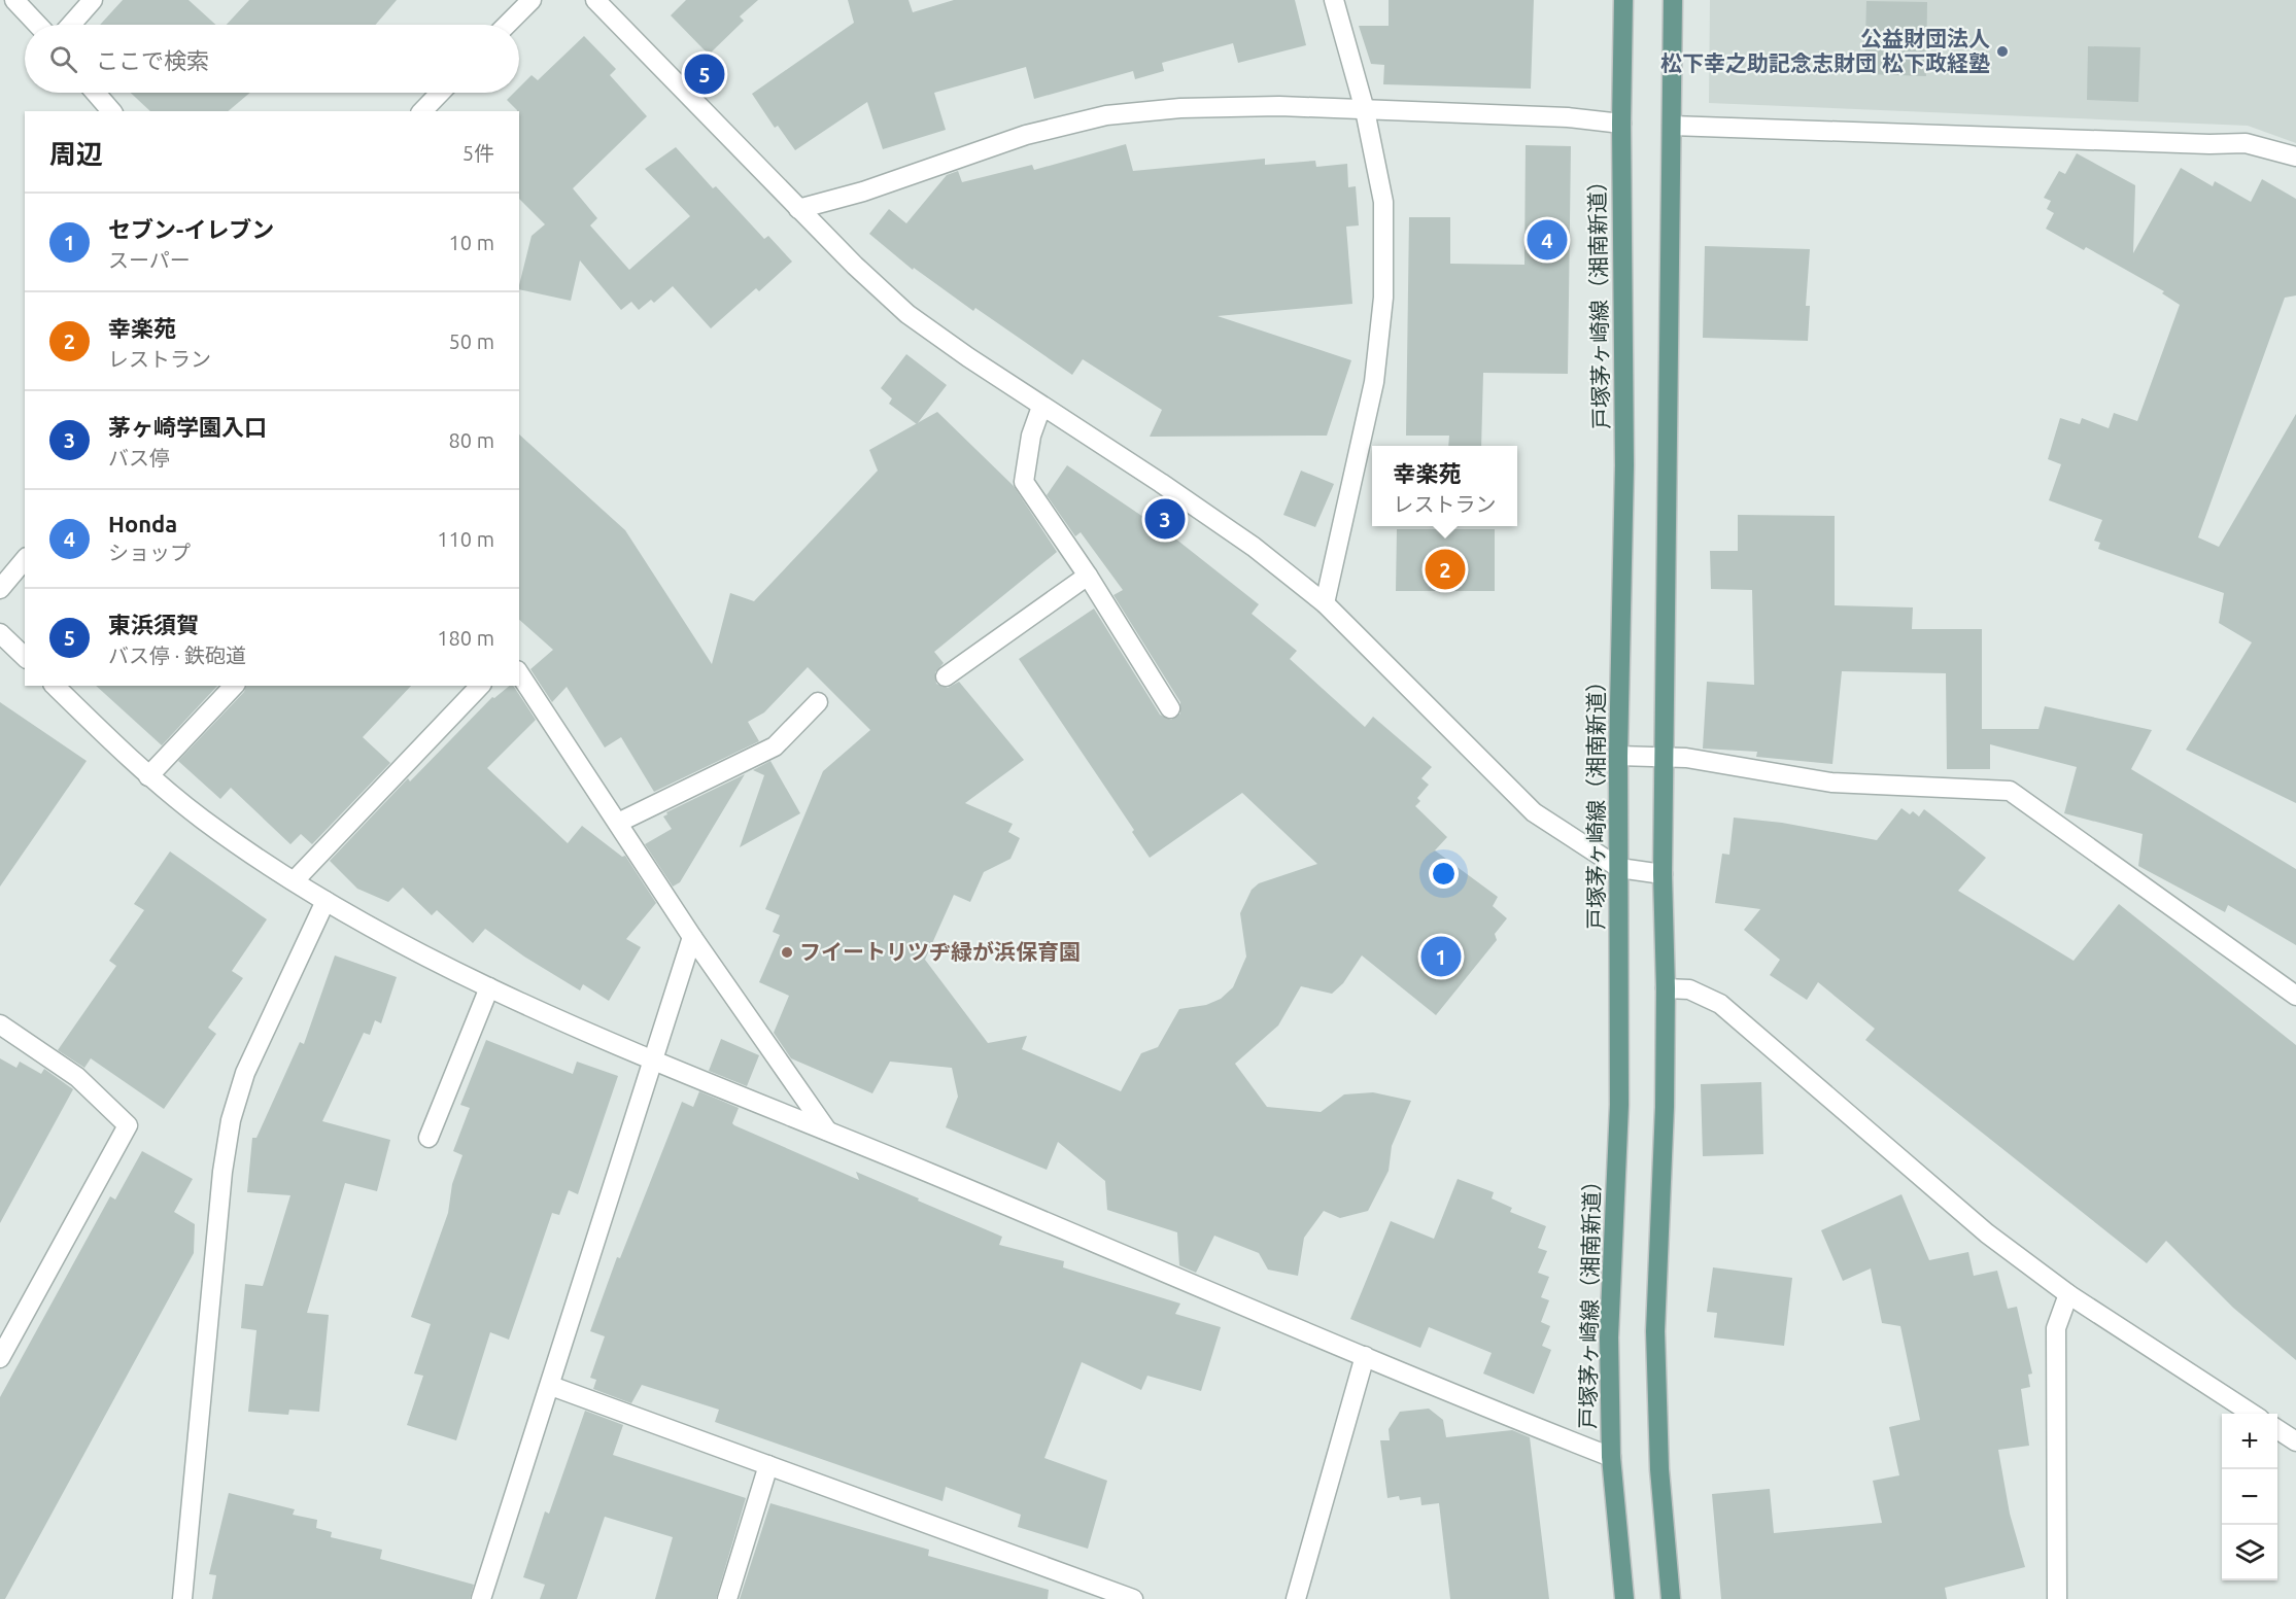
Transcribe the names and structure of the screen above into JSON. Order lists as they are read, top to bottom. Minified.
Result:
{"streets":{"main road":["戸塚茅ヶ崎線（湘南新道）"]},"places":["公益財団法人 松下幸之助記念志財団 松下政経塾","フイートリツヂ緑が浜保育園"],"page":{"search":"ここで検索","pins":["5","4","3","2","1"],"heading":["周辺","5件"],"list":[{"mark":"1","name":"セブン-イレブン","note":"スーパー","value":"10 m"},{"mark":"2","name":"幸楽苑","note":"レストラン","value":"50 m"},{"mark":"3","name":"茅ヶ崎学園入口","note":"バス停","value":"80 m"},{"mark":"4","name":"Honda","note":"ショップ","value":"110 m"},{"mark":"5","name":"東浜須賀","note":"バス停 · 鉄砲道","value":"180 m"}],"popup":["幸楽苑","レストラン"],"map_buttons":["+","−"]}}
